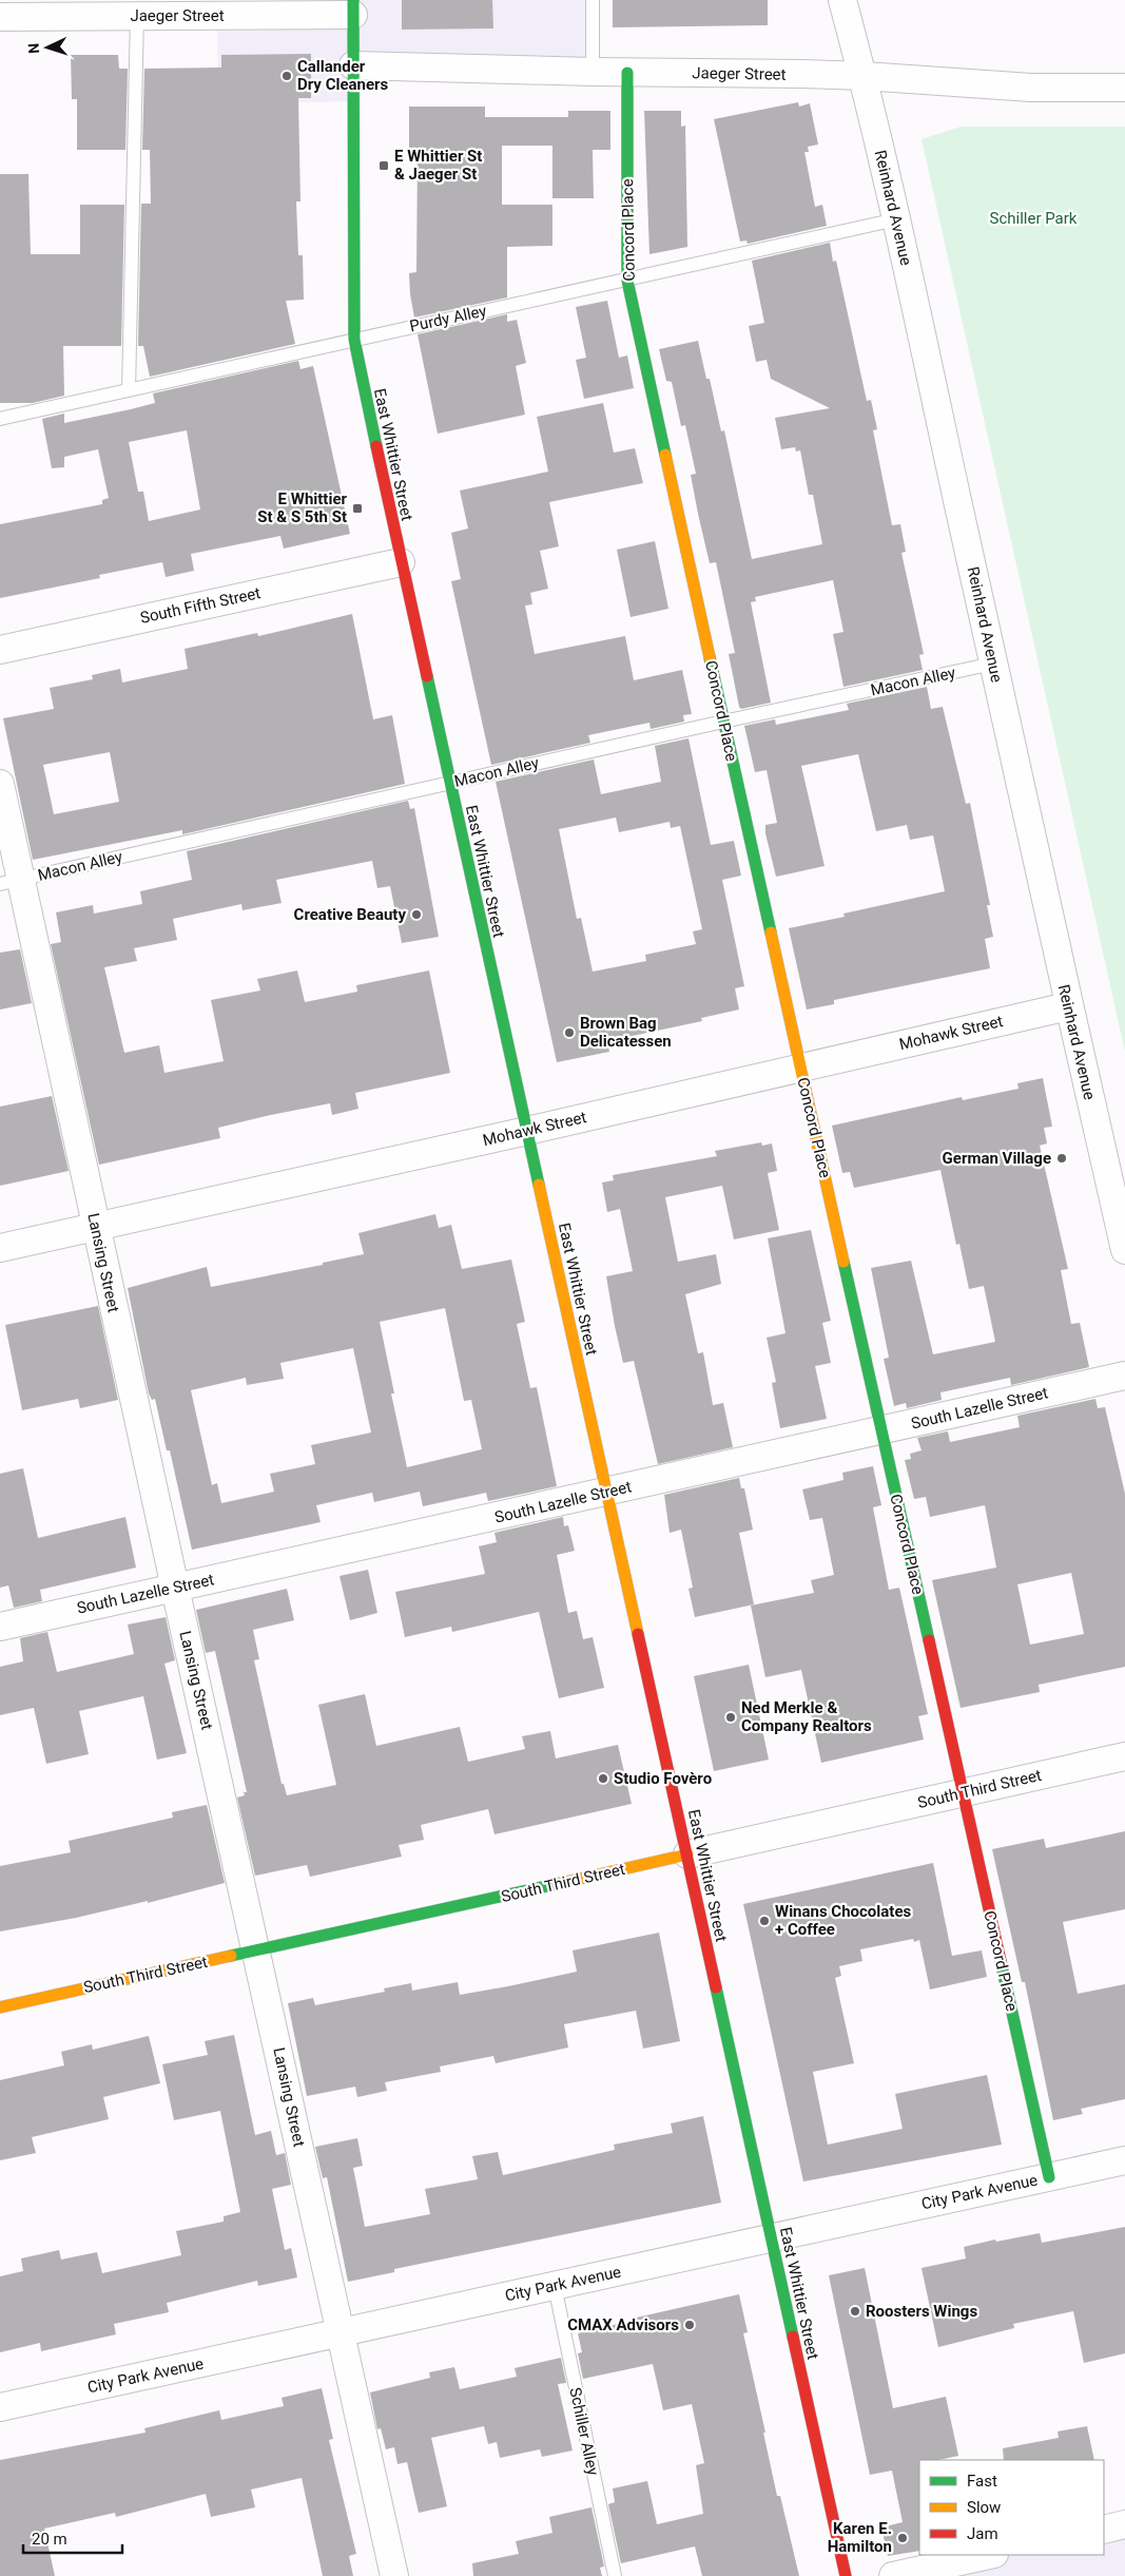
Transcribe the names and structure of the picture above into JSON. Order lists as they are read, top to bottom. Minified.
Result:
{"streets":{"street":["Jaeger Street","Reinhard Avenue","Concord Place","East Whittier Street","South Fifth Street","Mohawk Street","Lansing Street","South Lazelle Street","South Third Street","City Park Avenue"],"lane":["Purdy Alley","Macon Alley","Schiller Alley"]},"crossings":[["Jaeger Street","Reinhard Avenue"],["Jaeger Street","Concord Place"],["Jaeger Street","East Whittier Street"],["Reinhard Avenue","Purdy Alley"],["Reinhard Avenue","Macon Alley"],["Reinhard Avenue","Mohawk Street"],["Concord Place","Purdy Alley"],["Concord Place","Macon Alley"],["Concord Place","Mohawk Street"],["Concord Place","South Lazelle Street"],["Concord Place","South Third Street"],["Concord Place","City Park Avenue"],["Purdy Alley","East Whittier Street"],["East Whittier Street","South Fifth Street"],["East Whittier Street","Macon Alley"],["East Whittier Street","Mohawk Street"],["East Whittier Street","South Lazelle Street"],["East Whittier Street","South Third Street"],["East Whittier Street","City Park Avenue"],["Macon Alley","Lansing Street"],["Mohawk Street","Lansing Street"],["Lansing Street","South Lazelle Street"],["Lansing Street","South Third Street"],["Lansing Street","City Park Avenue"],["City Park Avenue","Schiller Alley"]],"parks":["Schiller Park"],"places":{"other":["Callander Dry Cleaners","Creative Beauty","Brown Bag Delicatessen","German Village","Ned Merkle & Company Realtors","Studio Fovèro","Winans Chocolates + Coffee","Roosters Wings","CMAX Advisors","Karen E. Hamilton"],"transit":["E Whittier St & Jaeger St","E Whittier St & S 5th St"]},"legend":["Fast","Slow","Jam"],"scale_bar":"20 m","north":"left"}
